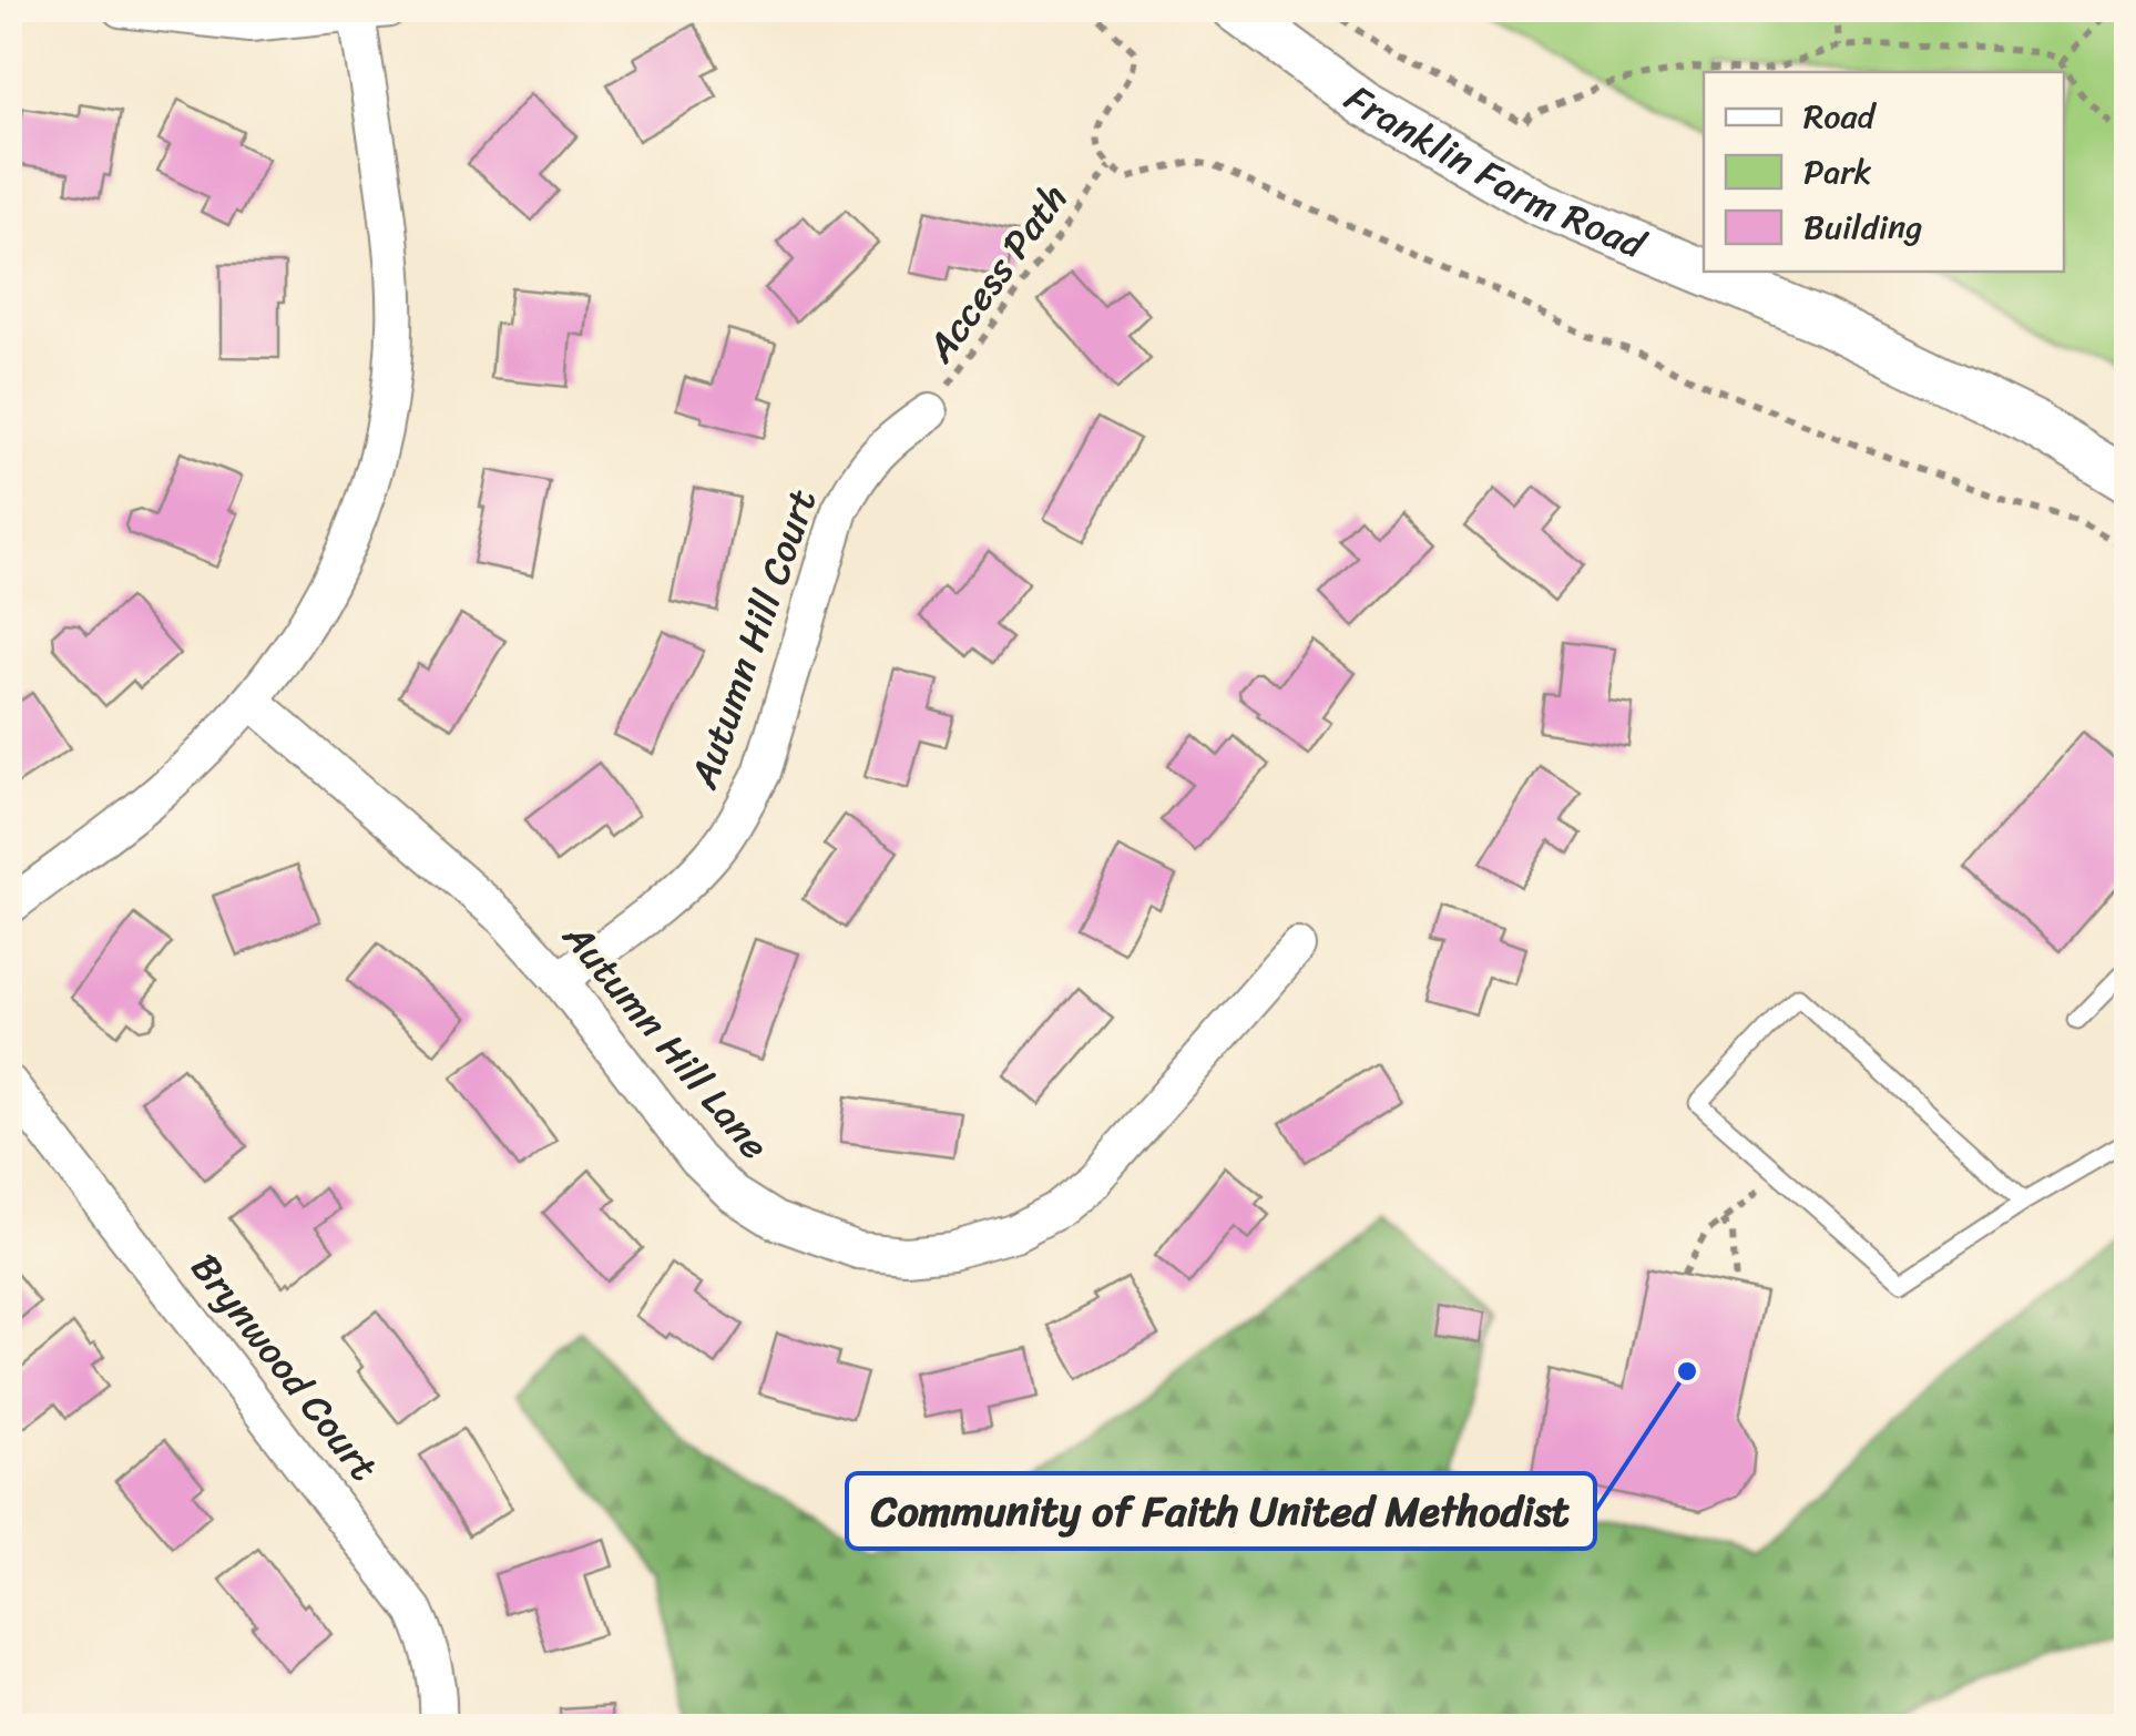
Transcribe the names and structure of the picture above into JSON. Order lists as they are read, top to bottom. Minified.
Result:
{"streets":{"street":["Franklin Farm Road","Autumn Hill Court","Autumn Hill Lane","Brynwood Court"],"path":["Access Path"]},"crossings":[["Access Path","Autumn Hill Court"],["Autumn Hill Court","Autumn Hill Lane"]],"places":["Community of Faith United Methodist"],"legend":["Road","Park","Building"]}
